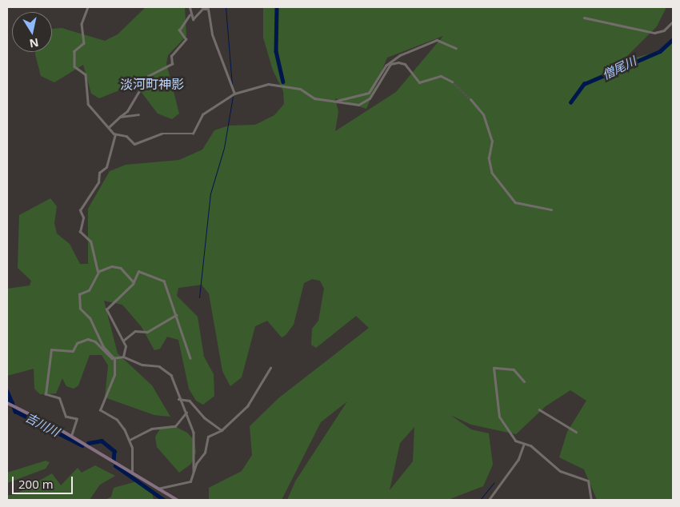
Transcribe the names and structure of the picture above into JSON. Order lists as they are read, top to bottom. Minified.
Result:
{"districts":["淡河町神影"],"water":["僧尾川","吉川川"],"scale_bar":"200 m","north":"bottom"}
